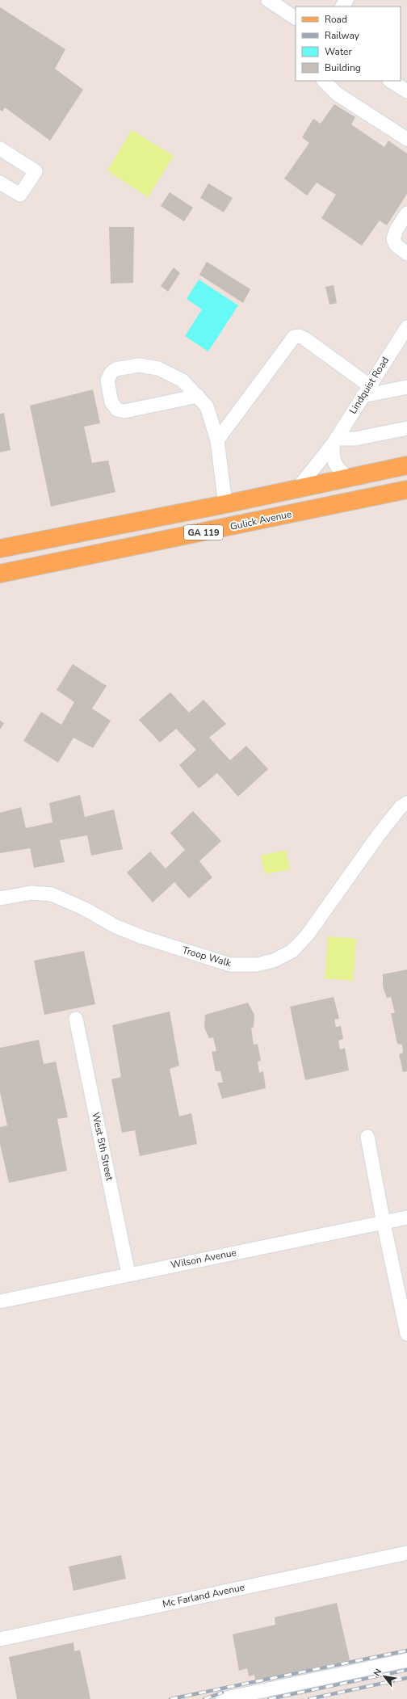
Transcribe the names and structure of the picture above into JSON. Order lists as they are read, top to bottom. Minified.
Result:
{"streets":{"main road":["Gulick Avenue","GA 119"],"street":["Lindquist Road","Troop Walk","West 5th Street","Wilson Avenue","Mc Farland Avenue"]},"crossings":[["Lindquist Road","GA 119"],["West 5th Street","Wilson Avenue"]],"legend":["Road","Railway","Water","Building"],"north":"top left"}
